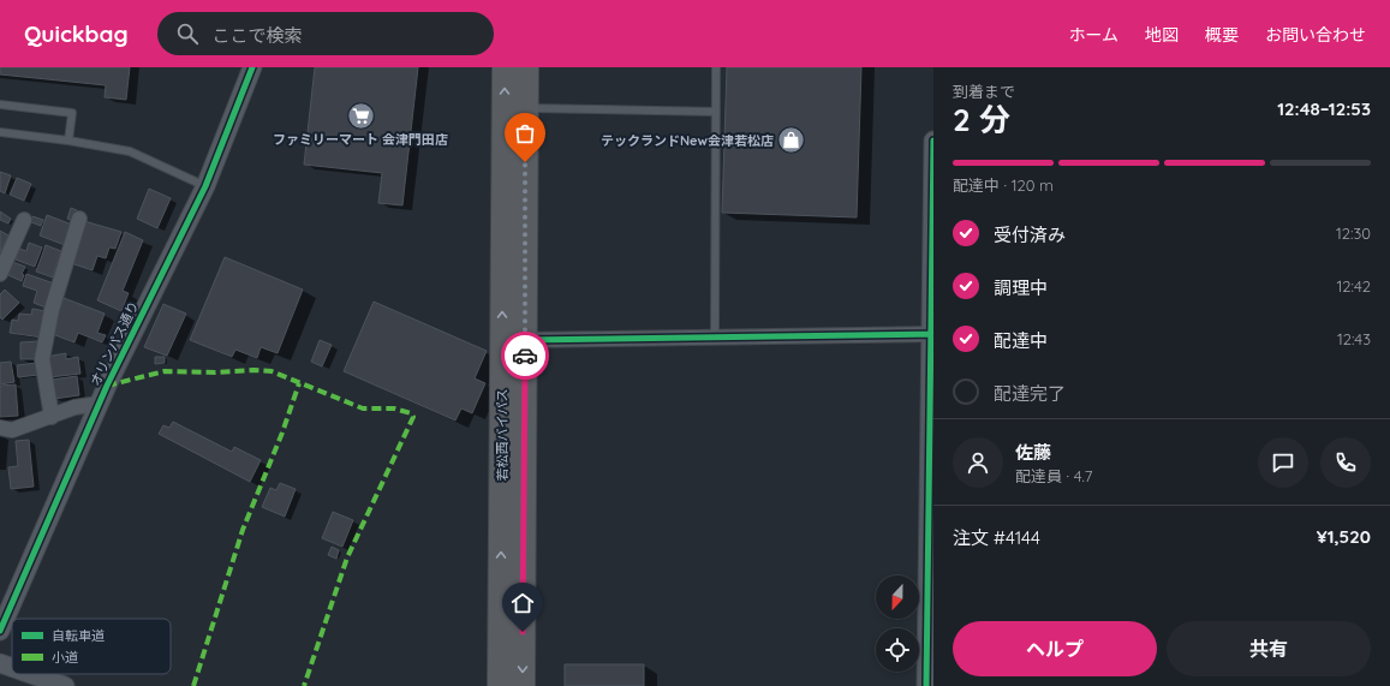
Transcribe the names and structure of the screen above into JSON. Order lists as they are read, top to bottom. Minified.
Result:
{"streets":{"highway":["若松西バイパス"],"street":["オリンパス通り"]},"places":{"supermarket":["ファミリーマート 会津門田店"],"shop":["テックランドNew会津若松店"]},"legend":["自転車道","小道"],"north":"bottom","page":{"header":"Quickbag","search":"ここで検索","nav":["ホーム","地図","概要","お問い合わせ"],"heading":["2 分","到着まで","12:48–12:53"],"panel":["佐藤","配達員 · 4.7","注文 #4144","¥1,520"],"bar":"配達中 · 120 m","list":[["受付済み","12:30"],["調理中","12:42"],["配達中","12:43"],"配達完了"],"buttons":["ヘルプ","共有"]}}
